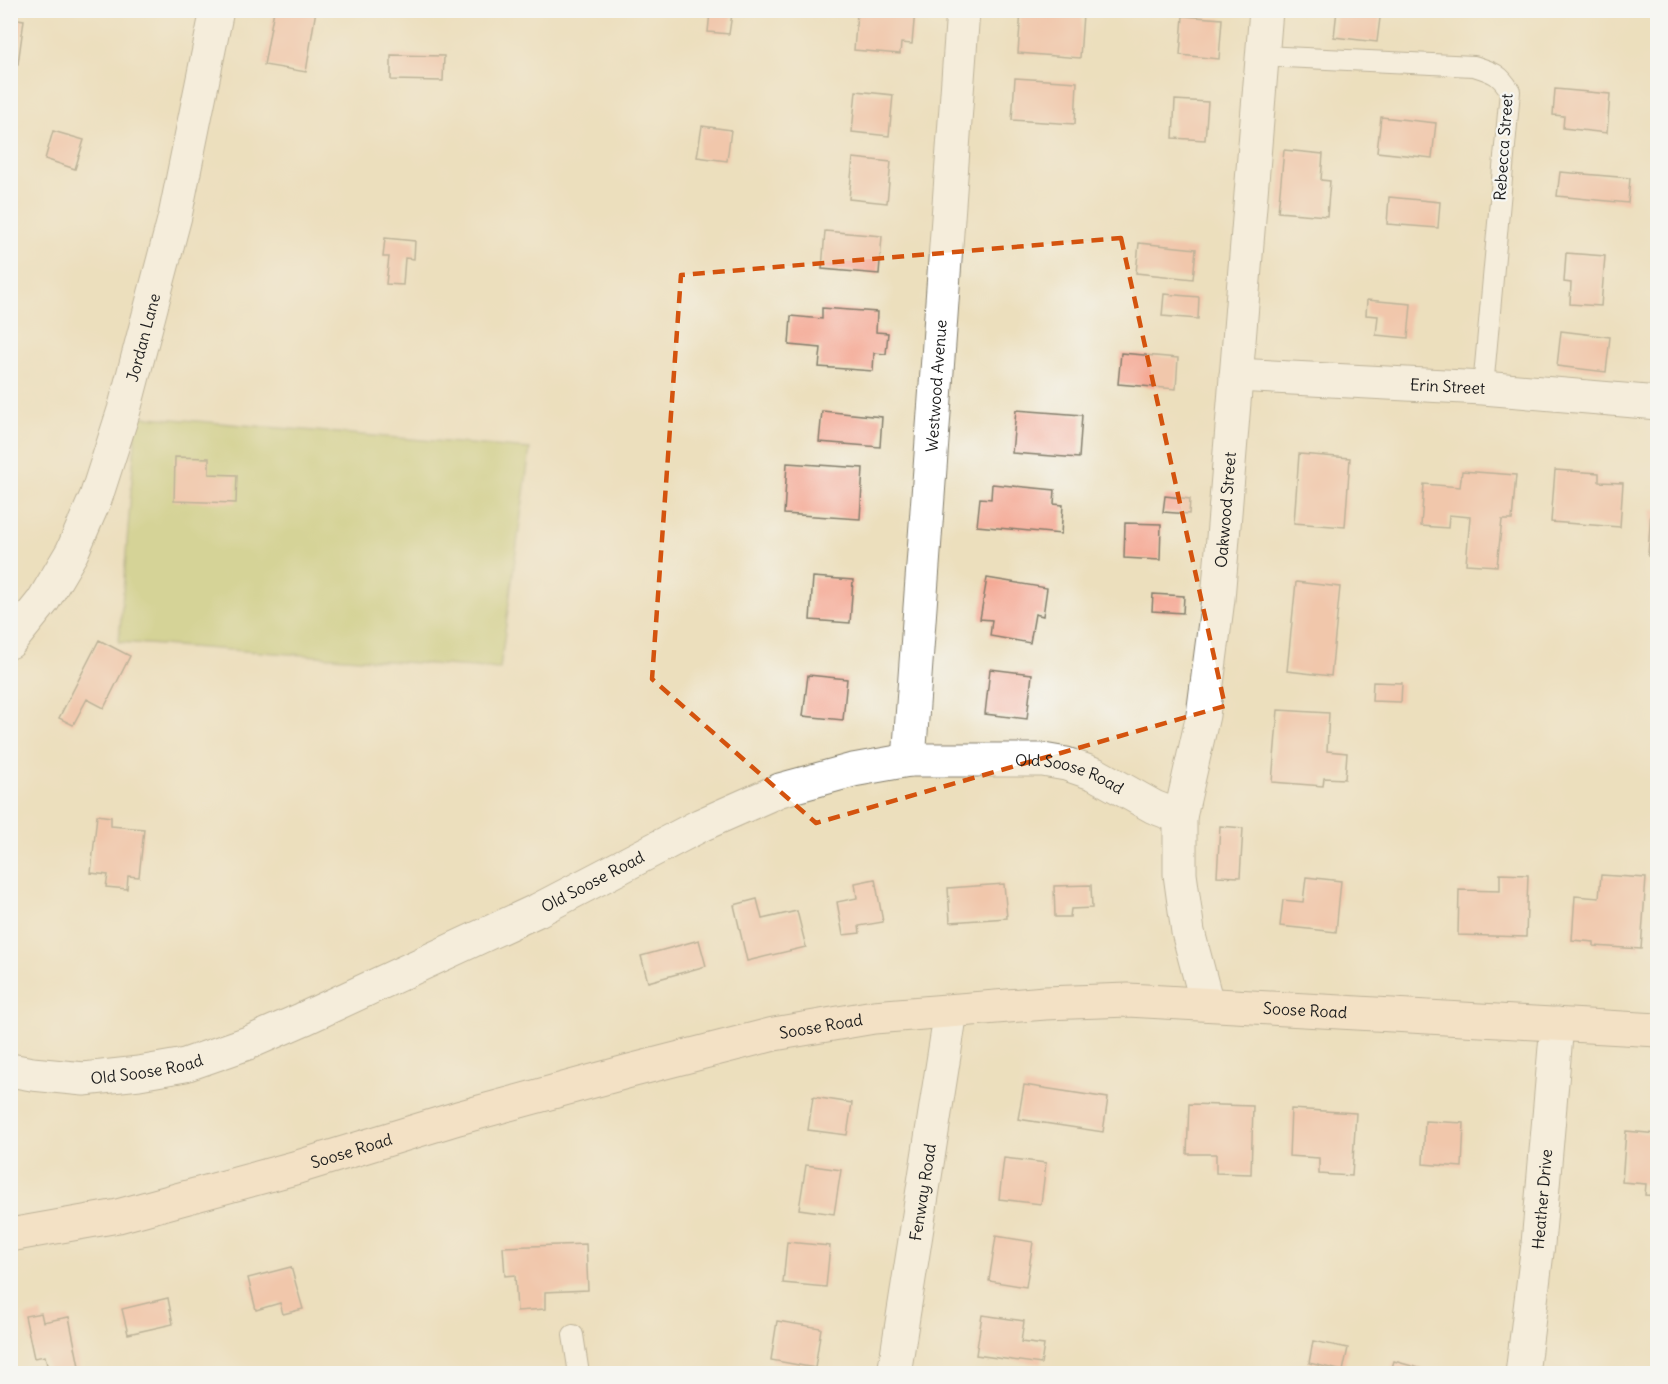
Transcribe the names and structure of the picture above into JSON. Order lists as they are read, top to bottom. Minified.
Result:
{"streets":{"street":["Jordan Lane","Westwood Avenue","Erin Street","Oakwood Street","Old Soose Road","Soose Road","Fenway Road","Heather Drive"],"lane":["Rebecca Street"]},"crossings":[["Rebecca Street","Erin Street"],["Rebecca Street","Oakwood Street"],["Westwood Avenue","Old Soose Road"],["Erin Street","Oakwood Street"],["Oakwood Street","Old Soose Road"],["Oakwood Street","Soose Road"],["Soose Road","Fenway Road"],["Soose Road","Heather Drive"]]}
